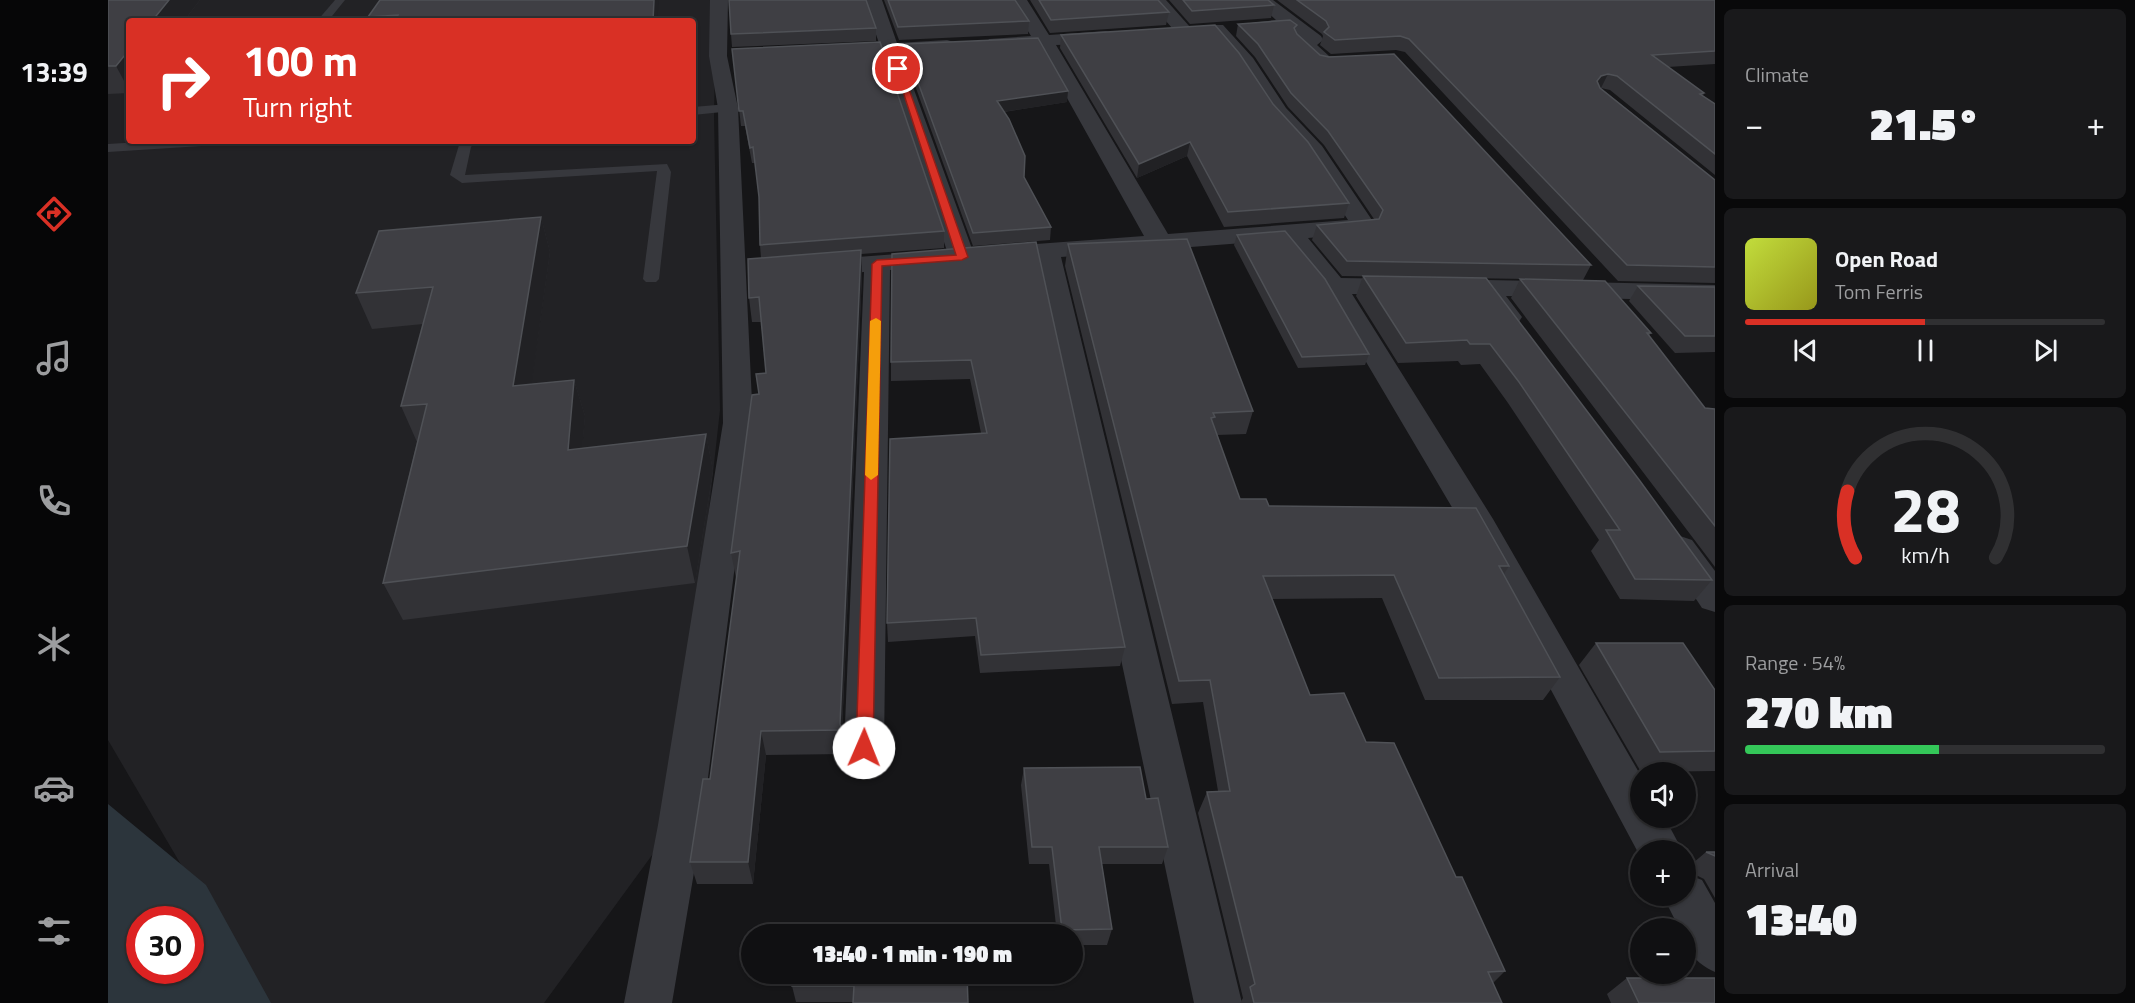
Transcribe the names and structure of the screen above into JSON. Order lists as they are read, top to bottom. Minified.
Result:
{"page":{"tabs":"13:39","tile":["Climate",["Range · 54%","270 km"],["Arrival","13:40"]],"turn":["100 m","Turn right"],"heat":["−","21.5°","+"],"song":["Open Road","Tom Ferris"],"map_buttons":["+","−"],"limit":"30","trip":"13:40 · 1 min · 190 m","gauge":["28","km/h"]}}
